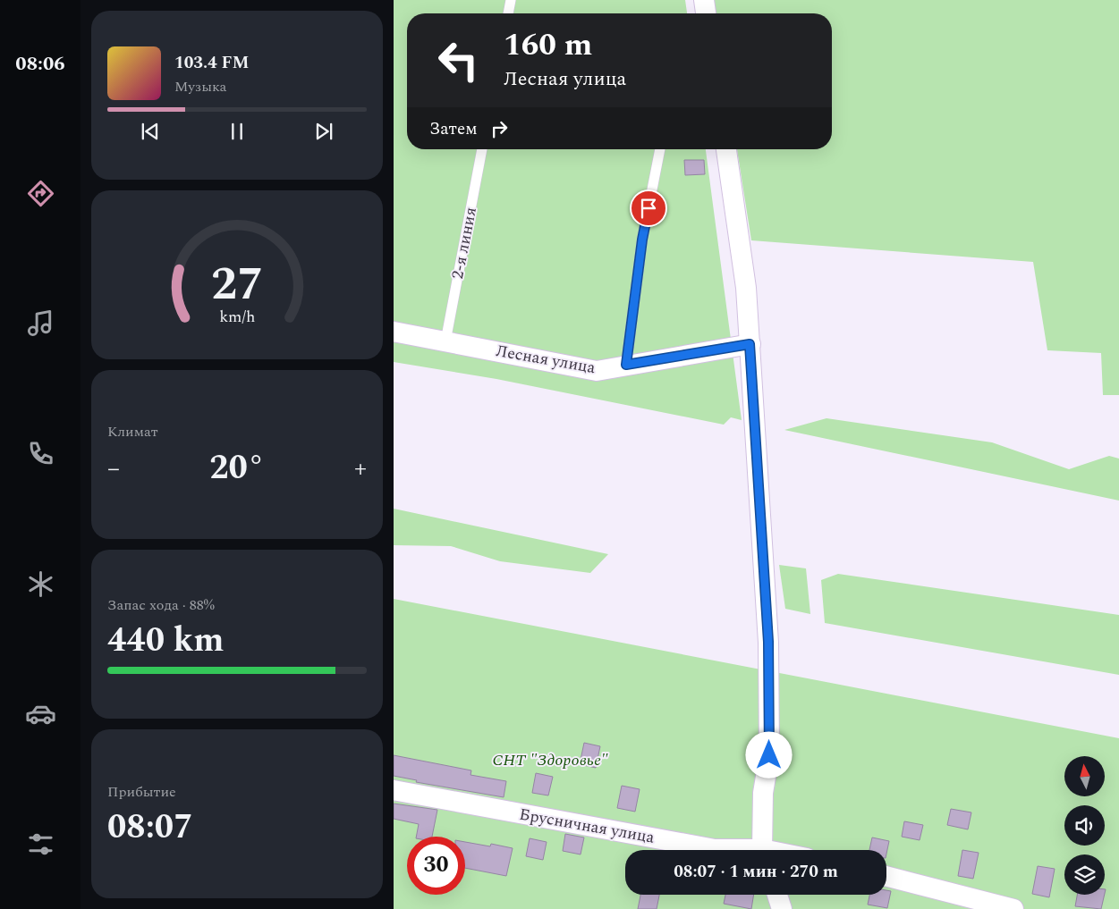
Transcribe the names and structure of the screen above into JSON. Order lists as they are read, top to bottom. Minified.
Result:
{"streets":{"street":["Лесная улица","Брусничная улица"],"lane":["2-я линия"]},"crossings":[["2-я линия","Лесная улица"]],"parks":["СНТ \"Здоровье\""],"north":"top","page":{"tabs":"08:06","turn":["160 m","Лесная улица"],"song":["103.4 FM","Музыка"],"then":"Затем","tile":["Климат",["Запас хода · 88%","440 km"],["Прибытие","08:07"]],"heat":["−","20°","+"],"limit":"30","trip":"08:07 · 1 мин · 270 m","gauge":["27","km/h"]}}
